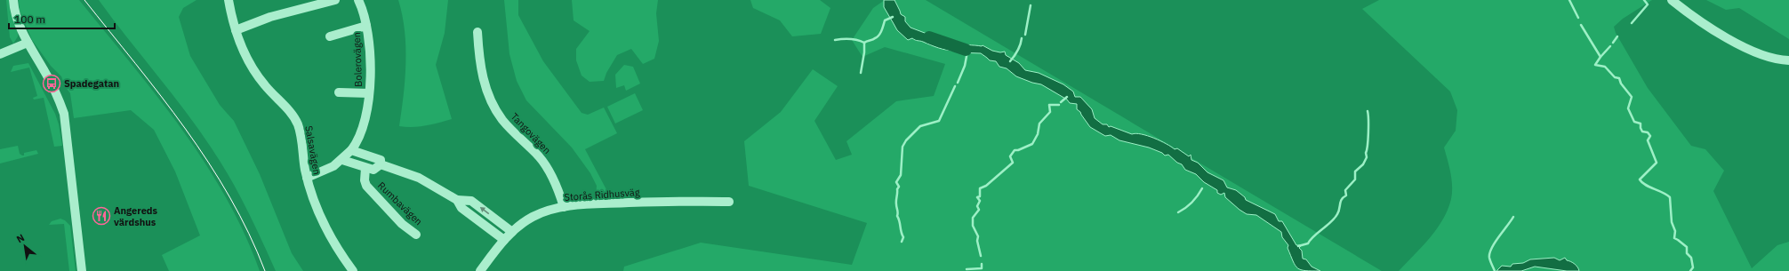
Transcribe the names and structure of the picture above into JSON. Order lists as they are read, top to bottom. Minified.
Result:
{"streets":{"street":["Bolerovägen","Tangovägen","Salsavägen","Storås Ridhusväg","Rumbavägen"]},"crossings":[["Bolerovägen","Rumbavägen"],["Tangovägen","Storås Ridhusväg"],["Storås Ridhusväg","Rumbavägen"]],"places":{"bus stop":["Spadegatan"],"restaurant":["Angereds värdshus"]},"scale_bar":"100 m","north":"top left"}
